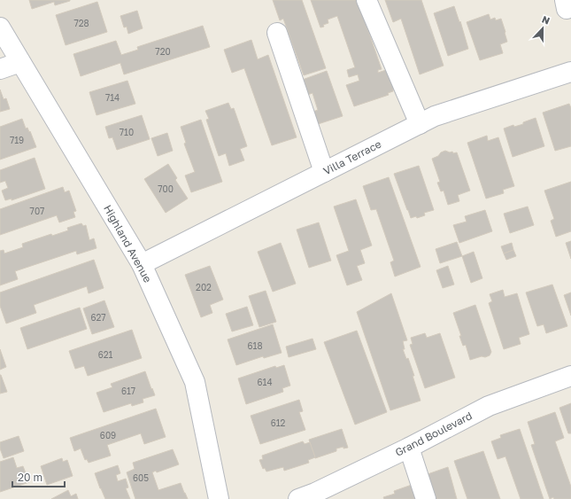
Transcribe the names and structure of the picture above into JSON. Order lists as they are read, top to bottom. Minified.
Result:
{"streets":{"street":["Villa Terrace","Highland Avenue","Grand Boulevard"]},"crossings":[["Villa Terrace","Highland Avenue"]],"house_numbers":["728","720","714","710","719","700","707","202","627","618","621","614","617","612","609","605"],"scale_bar":"20 m","north":"top"}
